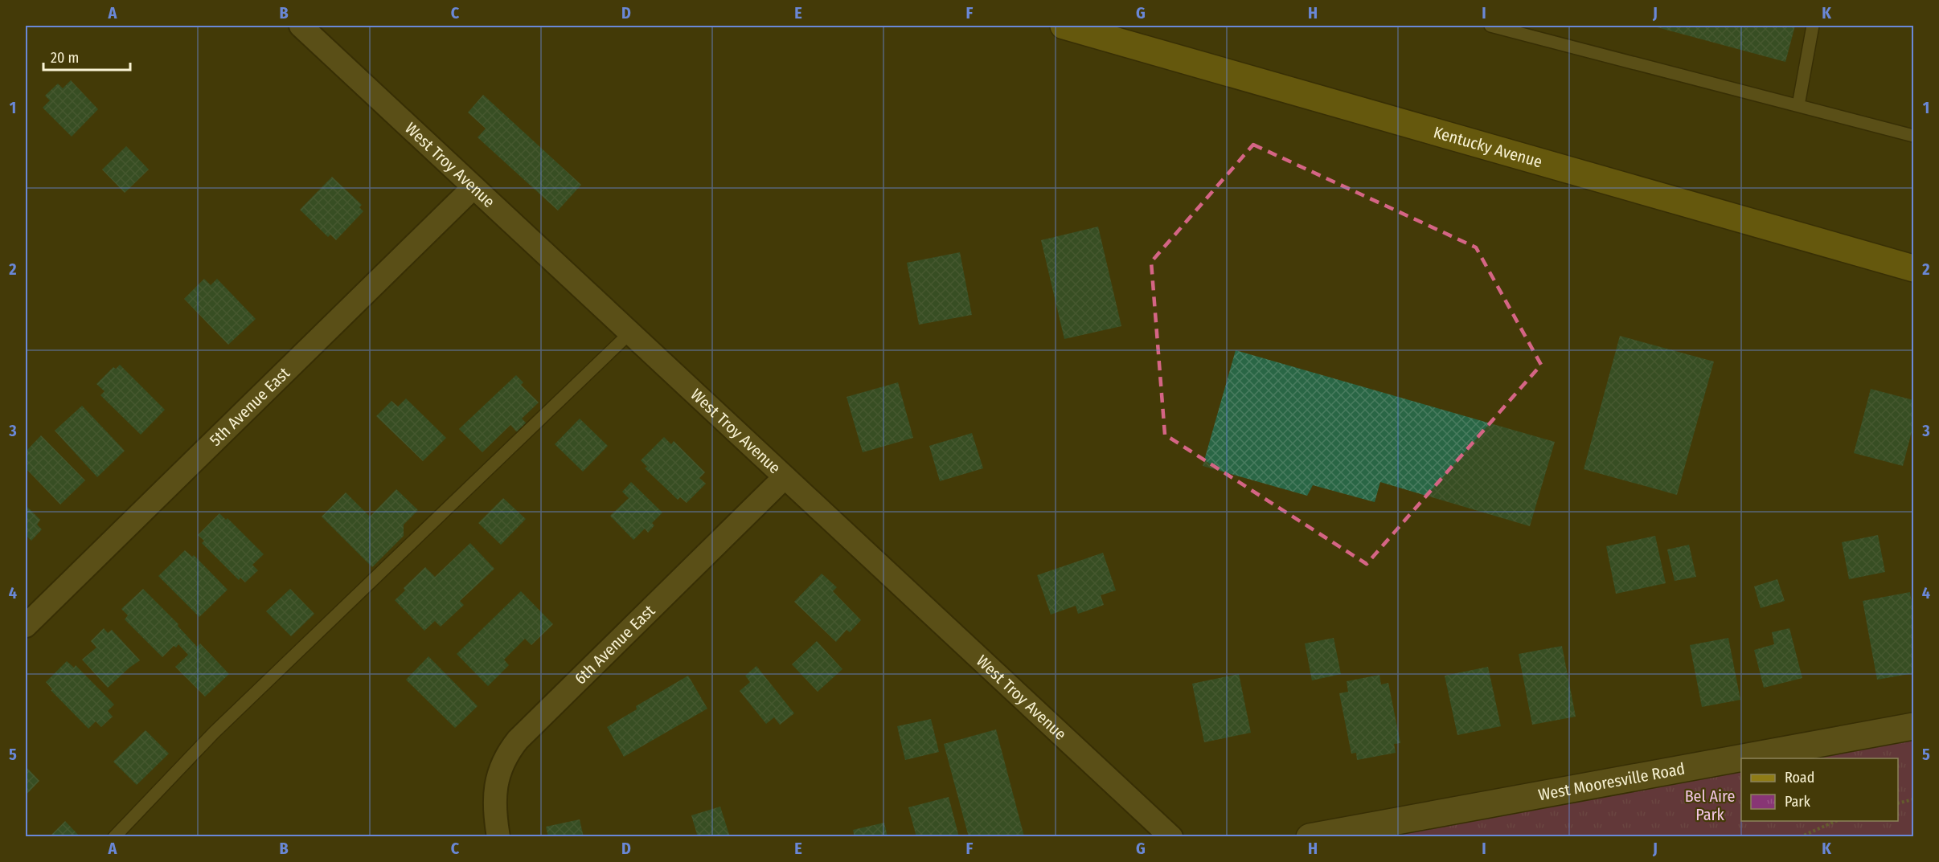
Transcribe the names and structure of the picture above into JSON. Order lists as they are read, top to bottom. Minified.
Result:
{"streets":{"main road":["Kentucky Avenue","West Mooresville Road"],"street":["West Troy Avenue","5th Avenue East","6th Avenue East"]},"crossings":[["West Troy Avenue","5th Avenue East"],["West Troy Avenue","6th Avenue East"]],"parks":["Bel Aire Park"],"legend":["Road","Park"],"scale_bar":"20 m","grid":{"columns":["A","B","C","D","E","F","G","H","I","J","K"],"rows":["1","2","3","4","5"]}}
